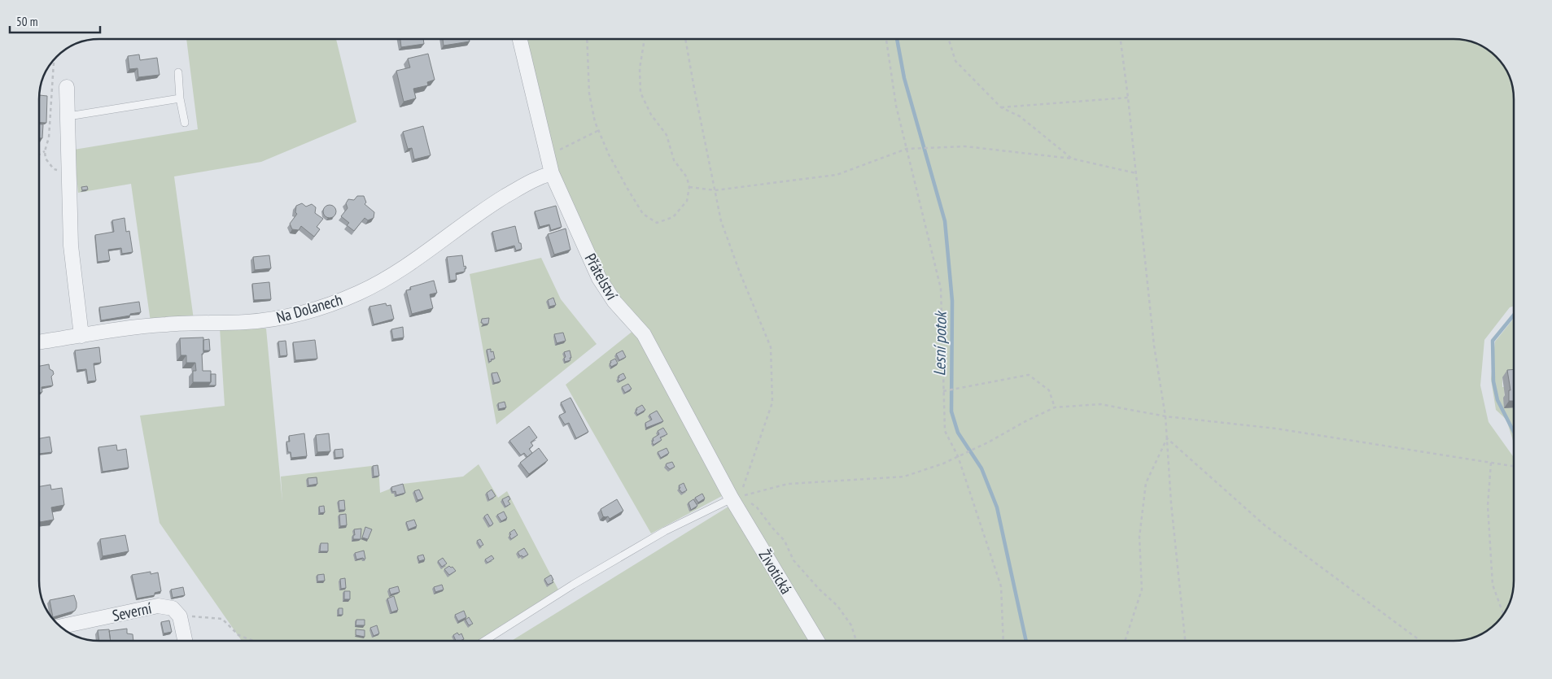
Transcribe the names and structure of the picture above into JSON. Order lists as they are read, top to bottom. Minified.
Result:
{"streets":{"street":["Přátelství","Na Dolanech","Životická","Severní"]},"crossings":[["Přátelství","Na Dolanech"],["Přátelství","Životická"]],"water":["Lesní potok"],"scale_bar":"50 m"}
